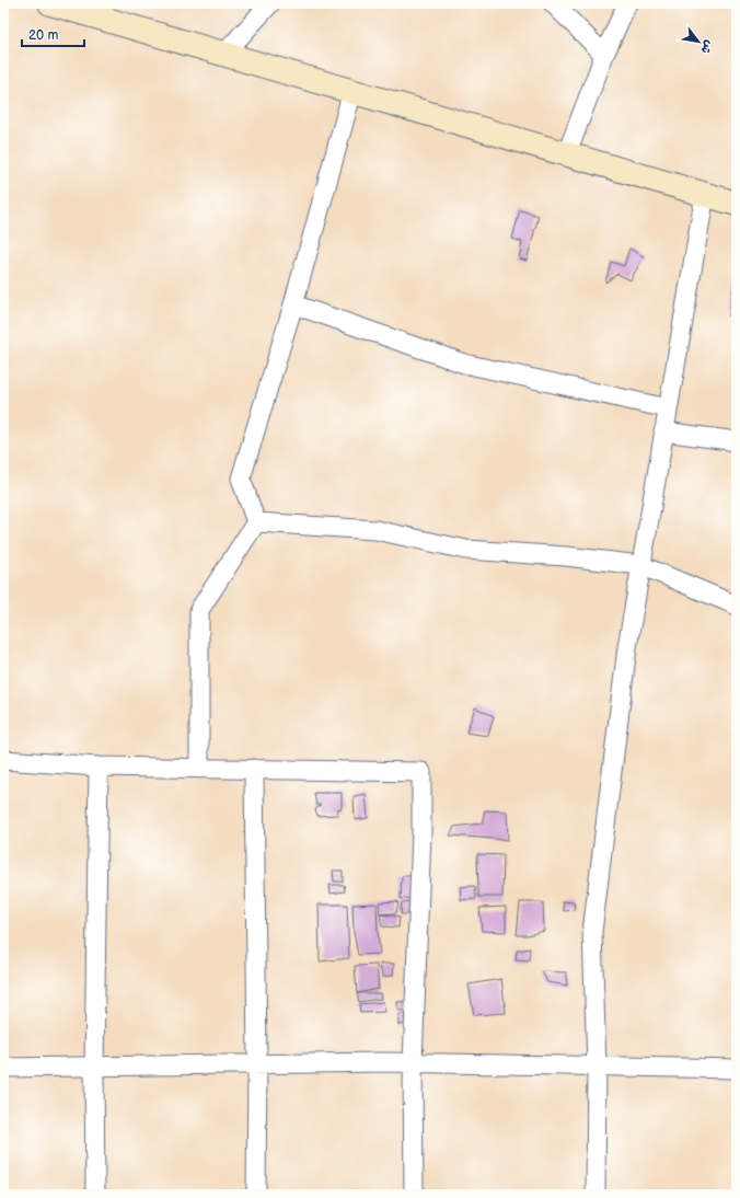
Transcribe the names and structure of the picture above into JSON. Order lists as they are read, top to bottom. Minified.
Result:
{"scale_bar":"20 m","north":"bottom right"}
